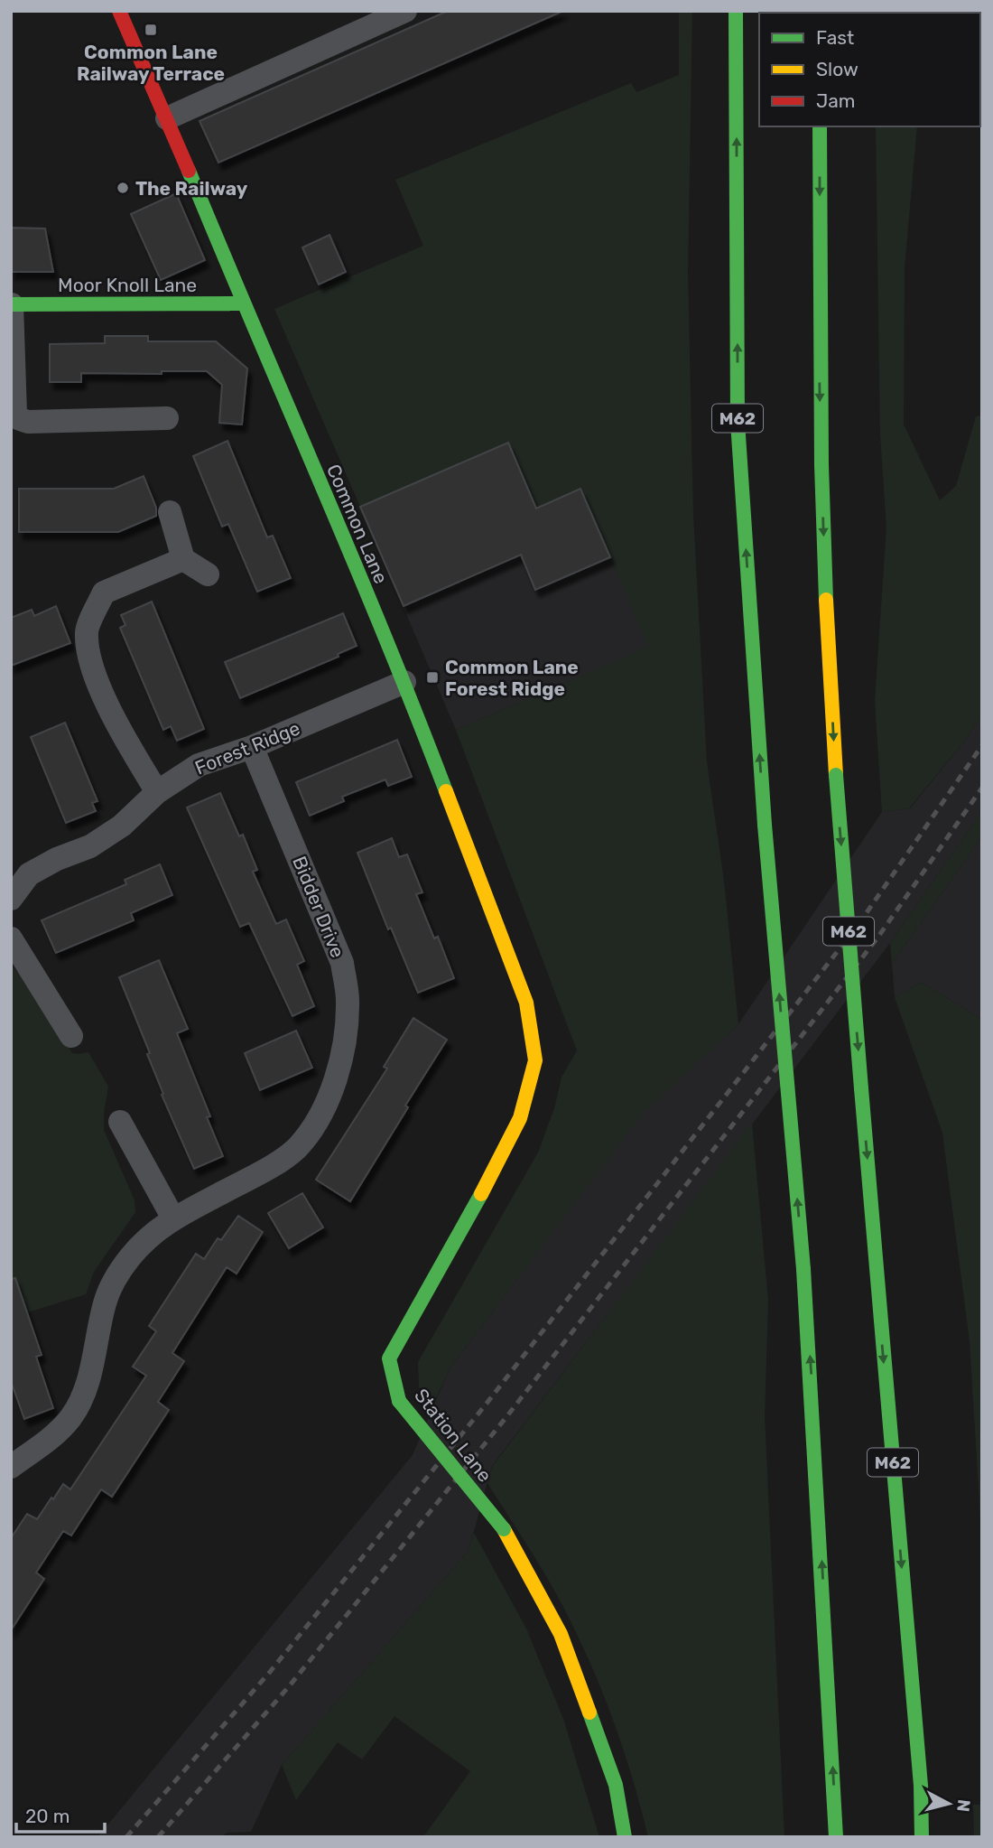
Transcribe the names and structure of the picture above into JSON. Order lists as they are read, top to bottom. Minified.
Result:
{"streets":{"main road":["Moor Knoll Lane","M62","Common Lane","Station Lane"],"street":["Forest Ridge","Bidder Drive"]},"crossings":[["Moor Knoll Lane","Common Lane"],["Common Lane","Forest Ridge"],["Common Lane","Station Lane"],["Forest Ridge","Bidder Drive"]],"places":{"transit":["Common Lane Railway Terrace","Common Lane Forest Ridge"],"other":["The Railway"]},"legend":["Fast","Slow","Jam"],"scale_bar":"20 m","north":"right"}
